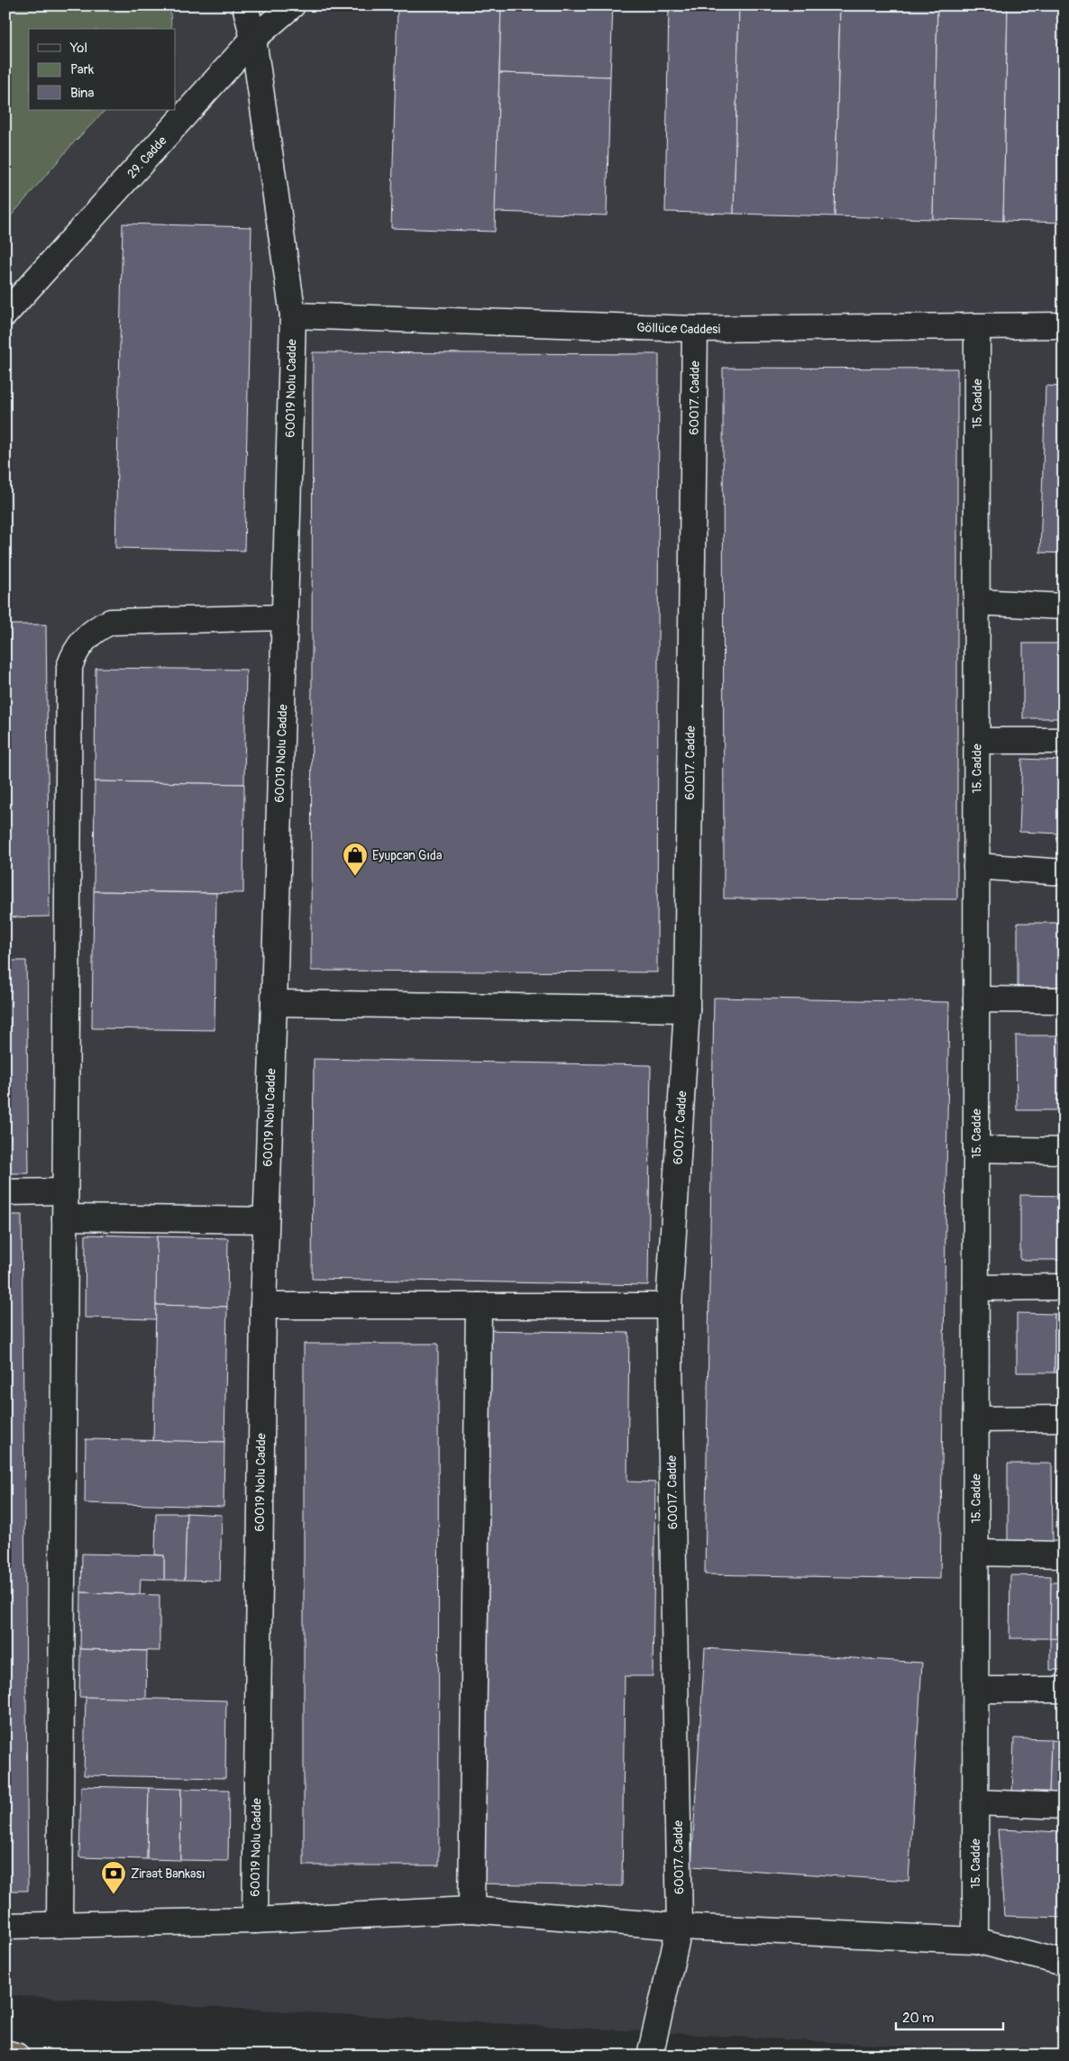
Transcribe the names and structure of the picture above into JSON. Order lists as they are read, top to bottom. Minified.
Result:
{"streets":{"street":["29. Cadde","Göllüce Caddesi","60019 Nolu Cadde","60017. Cadde","15. Cadde"]},"crossings":[["29. Cadde","60019 Nolu Cadde"],["Göllüce Caddesi","60019 Nolu Cadde"],["Göllüce Caddesi","60017. Cadde"],["Göllüce Caddesi","15. Cadde"]],"places":{"shop":["Eyupcan Gıda"],"bank":["Ziraat Bankası"]},"legend":["Yol","Park","Bina"],"scale_bar":"20 m"}
